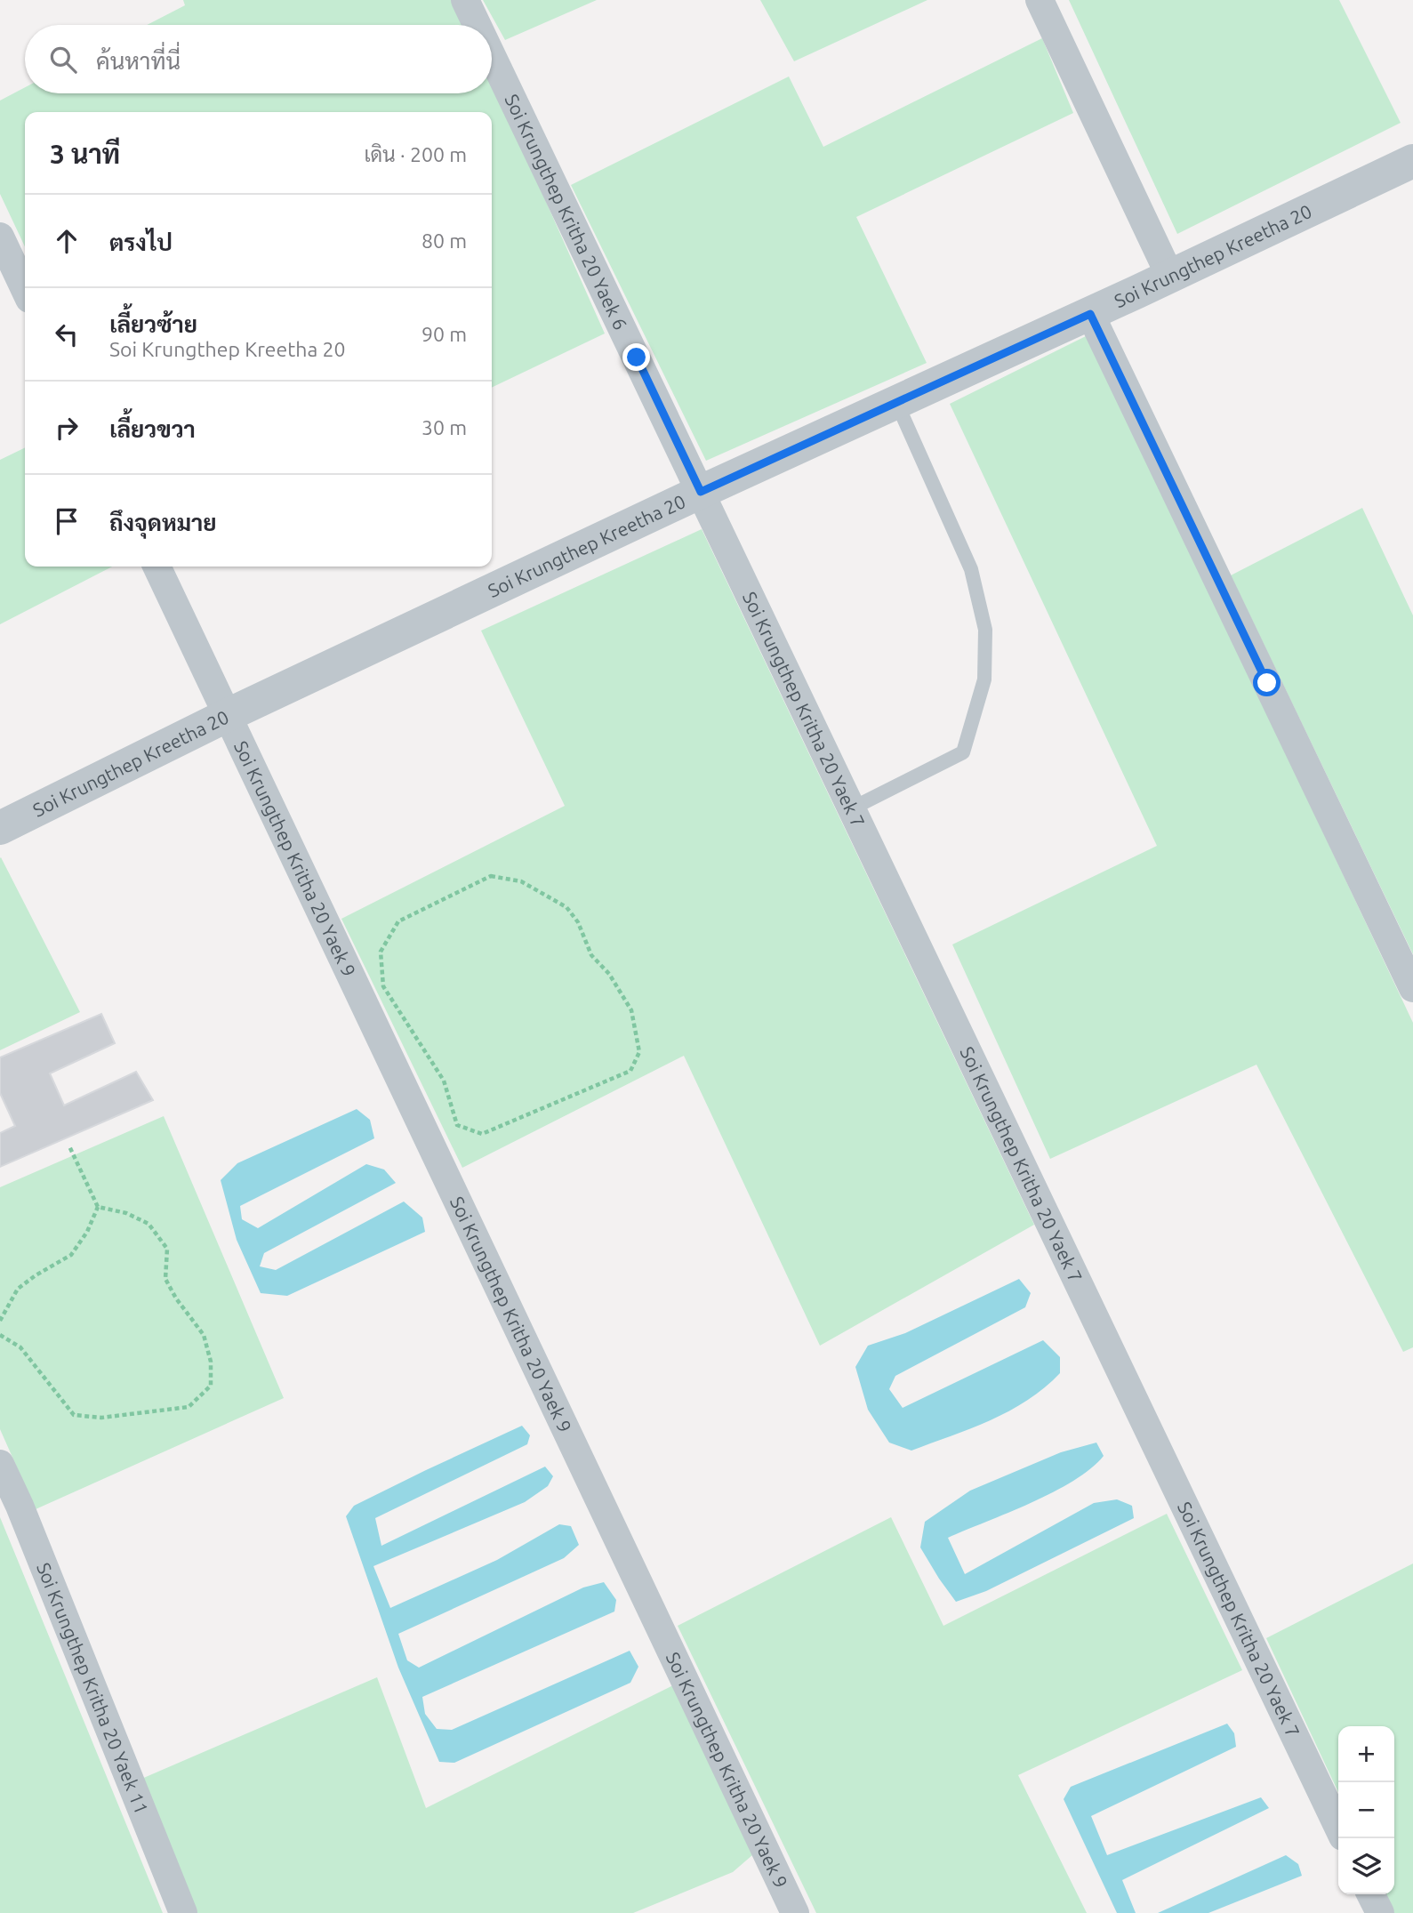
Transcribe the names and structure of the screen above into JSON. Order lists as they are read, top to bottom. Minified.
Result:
{"streets":{"street":["Soi Krungthep Kritha 20 Yaek 6","Soi Krungthep Kreetha 20","Soi Krungthep Kritha 20 Yaek 7","Soi Krungthep Kritha 20 Yaek 9","Soi Krungthep Kritha 20 Yaek 11"]},"crossings":[["Soi Krungthep Kritha 20 Yaek 6","Soi Krungthep Kreetha 20"],["Soi Krungthep Kritha 20 Yaek 6","Soi Krungthep Kritha 20 Yaek 7"],["Soi Krungthep Kreetha 20","Soi Krungthep Kritha 20 Yaek 7"],["Soi Krungthep Kreetha 20","Soi Krungthep Kritha 20 Yaek 9"]],"page":{"search":"ค้นหาที่นี่","heading":["3 นาที","เดิน · 200 m"],"list":[["ตรงไป","80 m"],["เลี้ยวซ้าย","Soi Krungthep Kreetha 20","90 m"],["เลี้ยวขวา","30 m"],"ถึงจุดหมาย"],"map_buttons":["+","−"]}}
